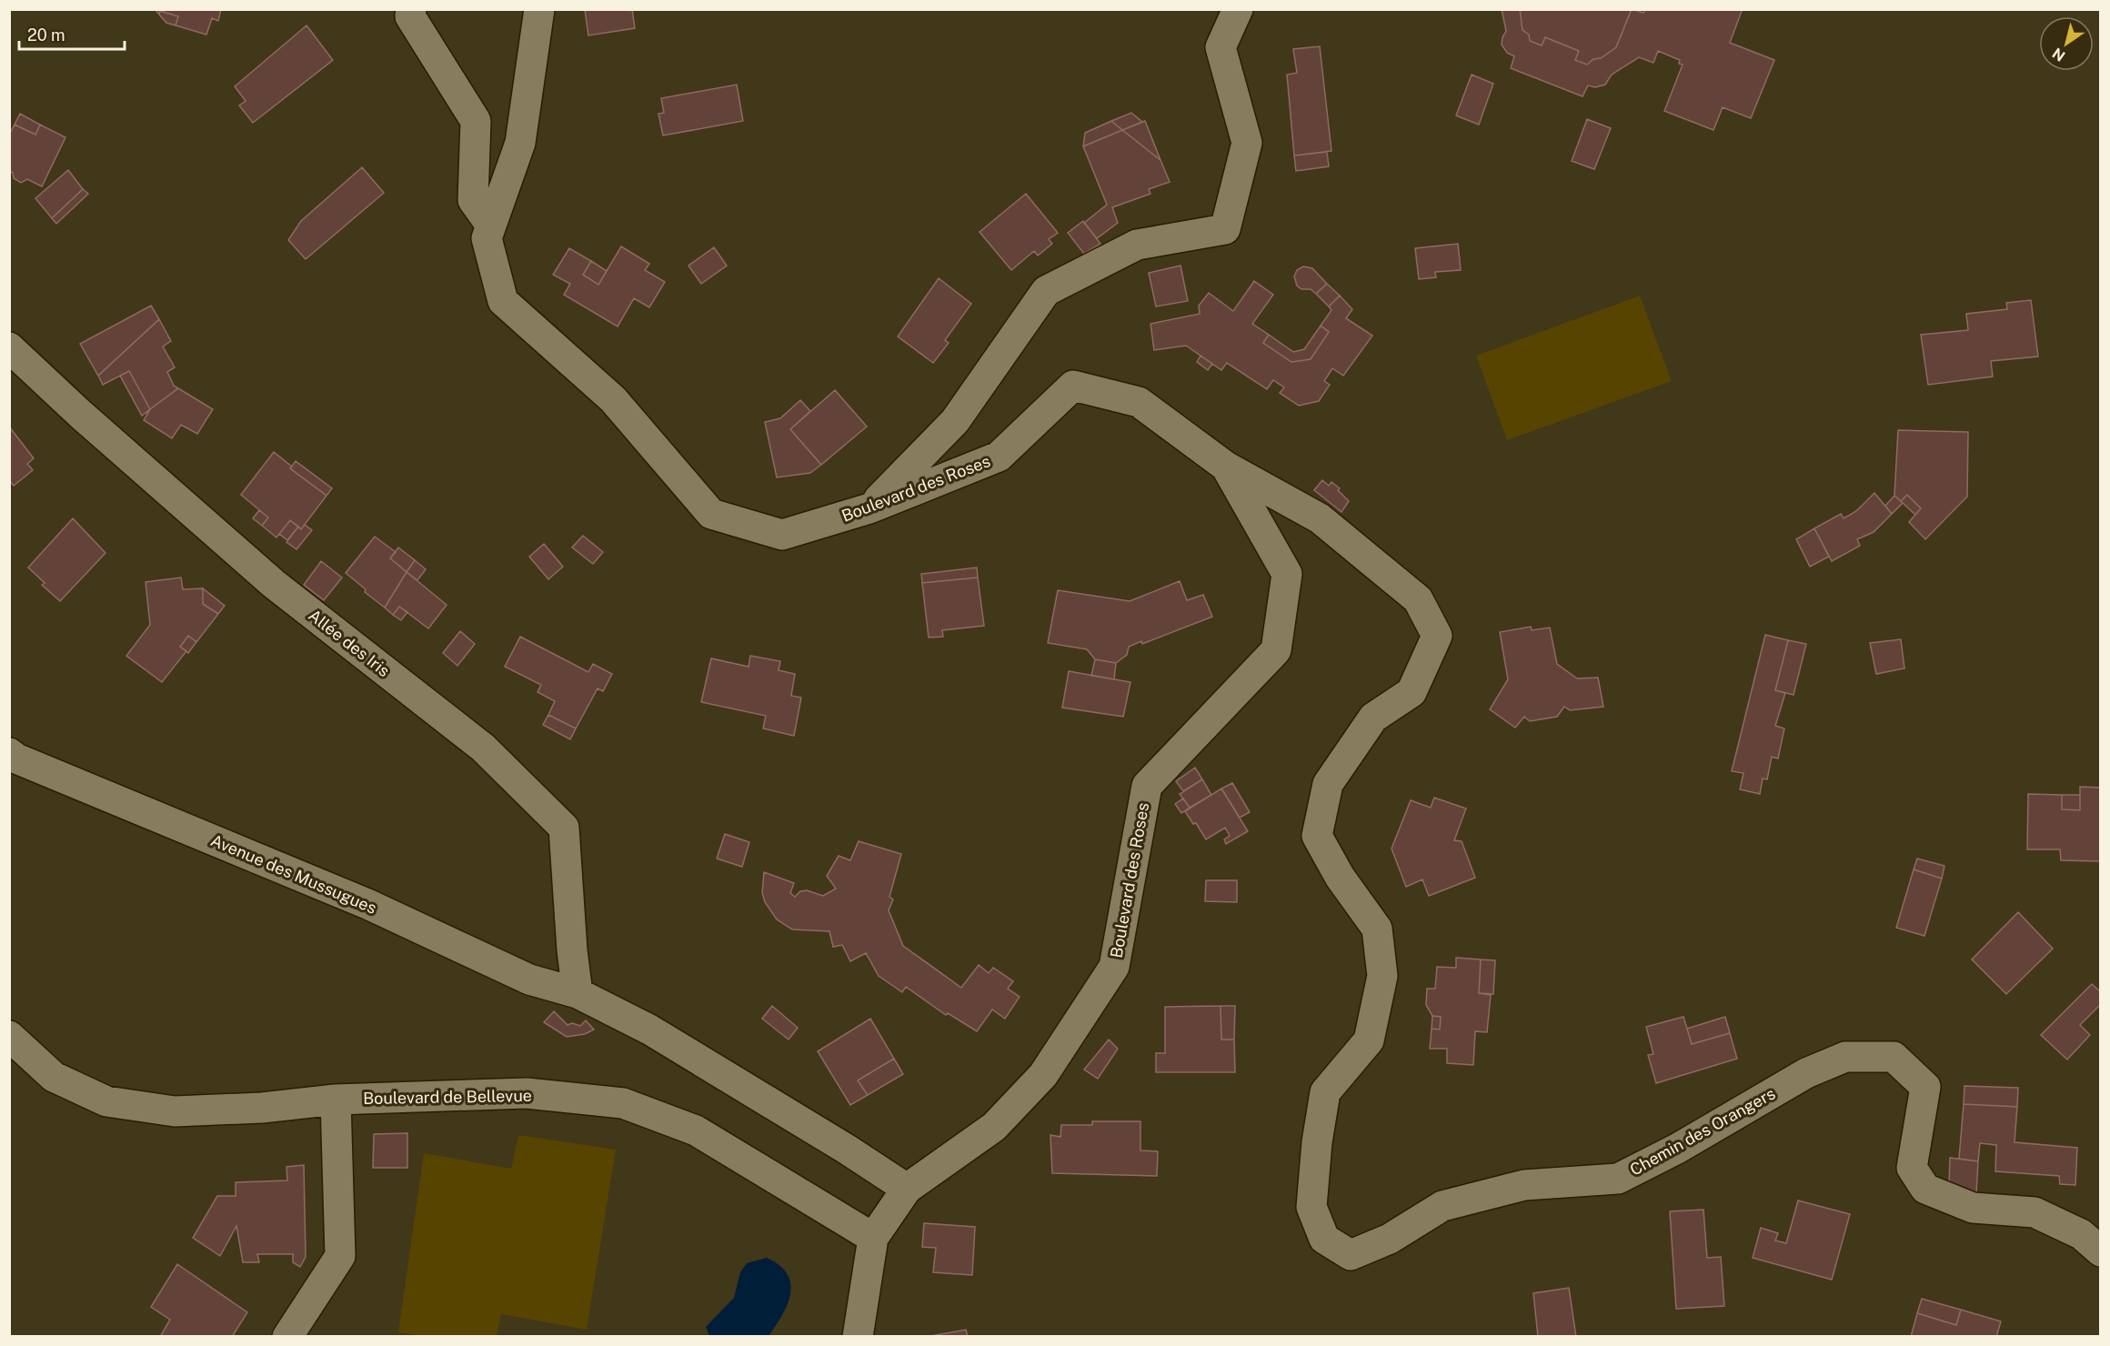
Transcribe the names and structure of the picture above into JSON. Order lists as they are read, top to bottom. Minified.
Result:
{"streets":{"street":["Boulevard des Roses","Allée des Iris","Avenue des Mussugues","Boulevard de Bellevue","Chemin des Orangers"]},"crossings":[["Boulevard des Roses","Avenue des Mussugues"],["Boulevard des Roses","Boulevard de Bellevue"],["Boulevard des Roses","Chemin des Orangers"],["Allée des Iris","Avenue des Mussugues"]],"scale_bar":"20 m","north":"bottom left"}
